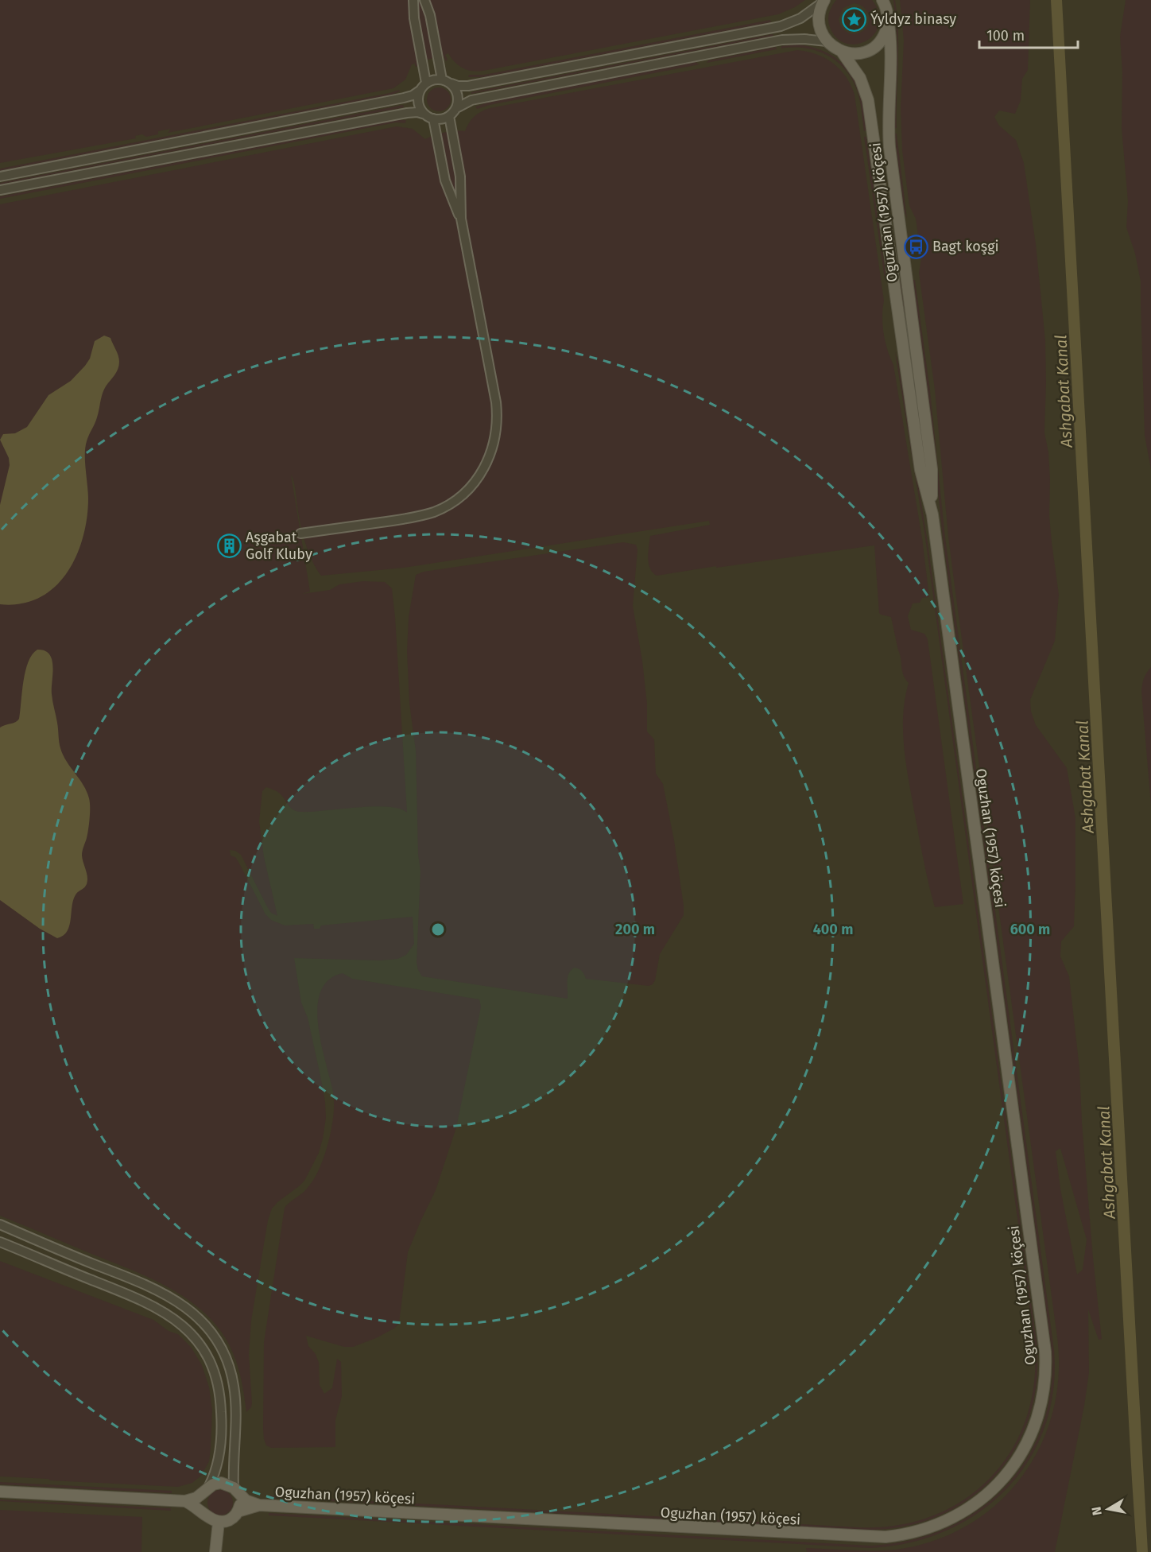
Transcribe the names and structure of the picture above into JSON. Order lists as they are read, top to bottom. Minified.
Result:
{"streets":{"main road":["Oguzhan (1957) köçesi"]},"water":["Ashgabat Kanal"],"places":{"place":["Ýyldyz binasy"],"bus stop":["Bagt koşgi"],"building":["Aşgabat Golf Kluby"]},"scale_bar":"100 m","north":"left","rings":["200 m","400 m","600 m"]}
